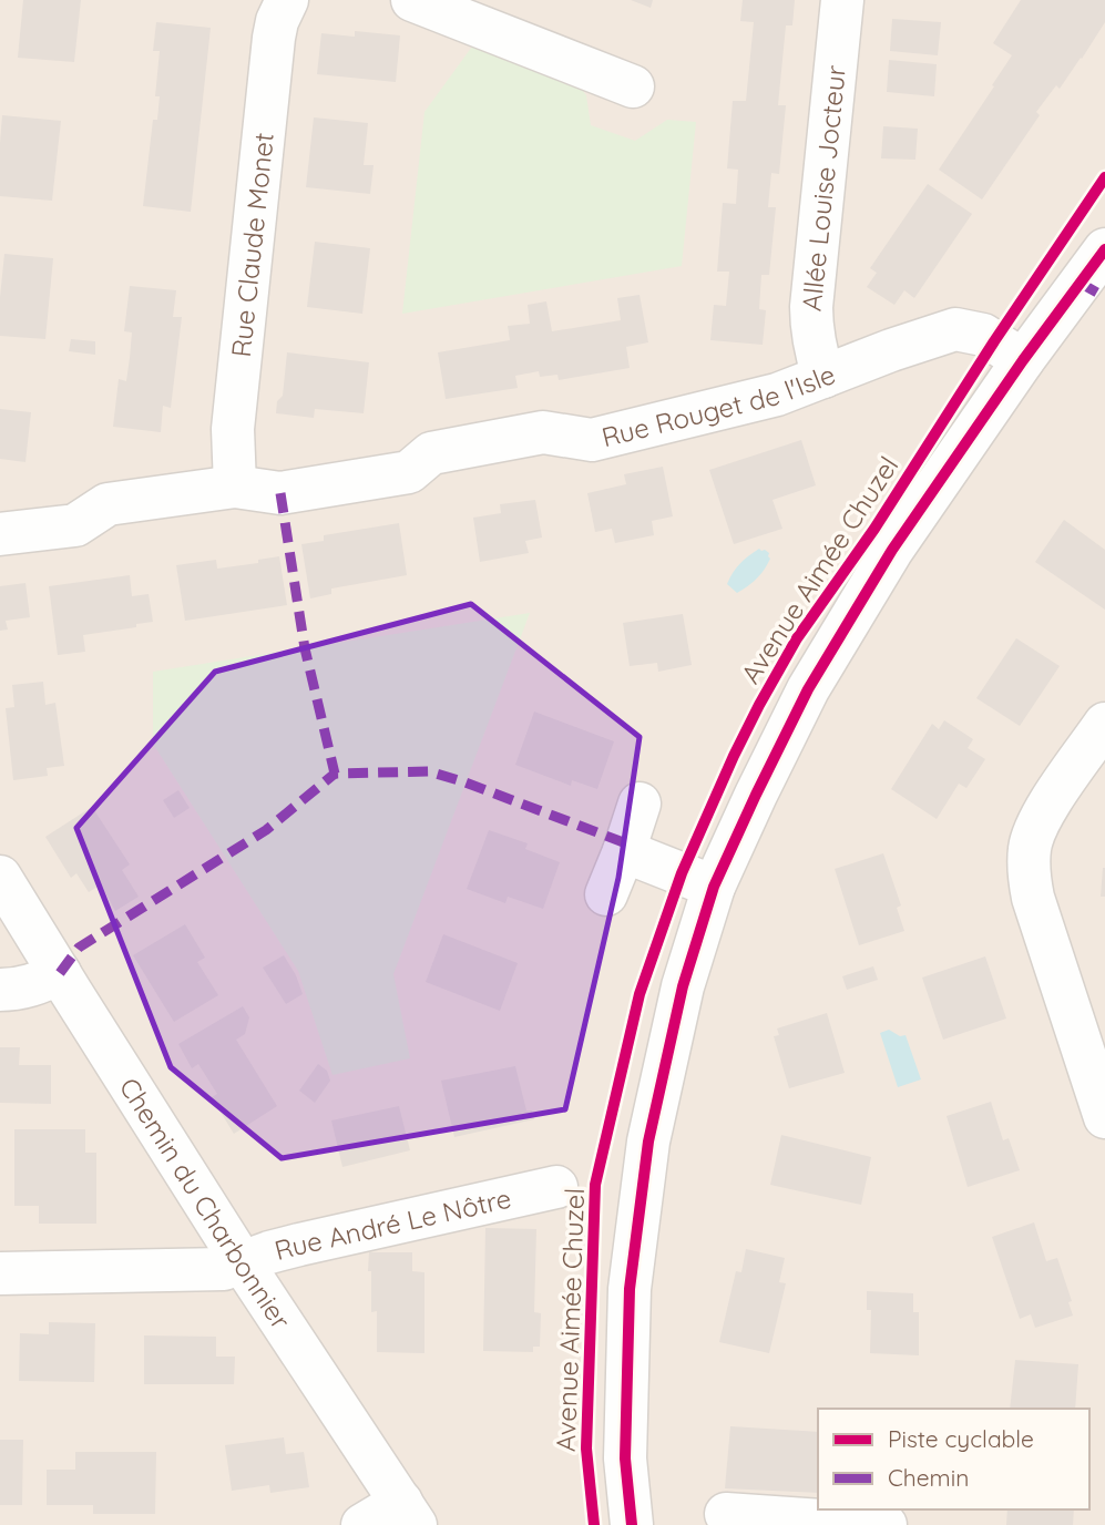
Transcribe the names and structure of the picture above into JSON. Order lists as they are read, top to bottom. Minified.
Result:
{"streets":{"street":["Allée Louise Jocteur","Rue Claude Monet","Rue Rouget de l'Isle","Avenue Aimée Chuzel","Chemin du Charbonnier","Rue André Le Nôtre"]},"crossings":[["Allée Louise Jocteur","Rue Rouget de l'Isle"],["Rue Claude Monet","Rue Rouget de l'Isle"],["Rue Rouget de l'Isle","Avenue Aimée Chuzel"],["Chemin du Charbonnier","Rue André Le Nôtre"]],"legend":["Piste cyclable","Chemin"]}
